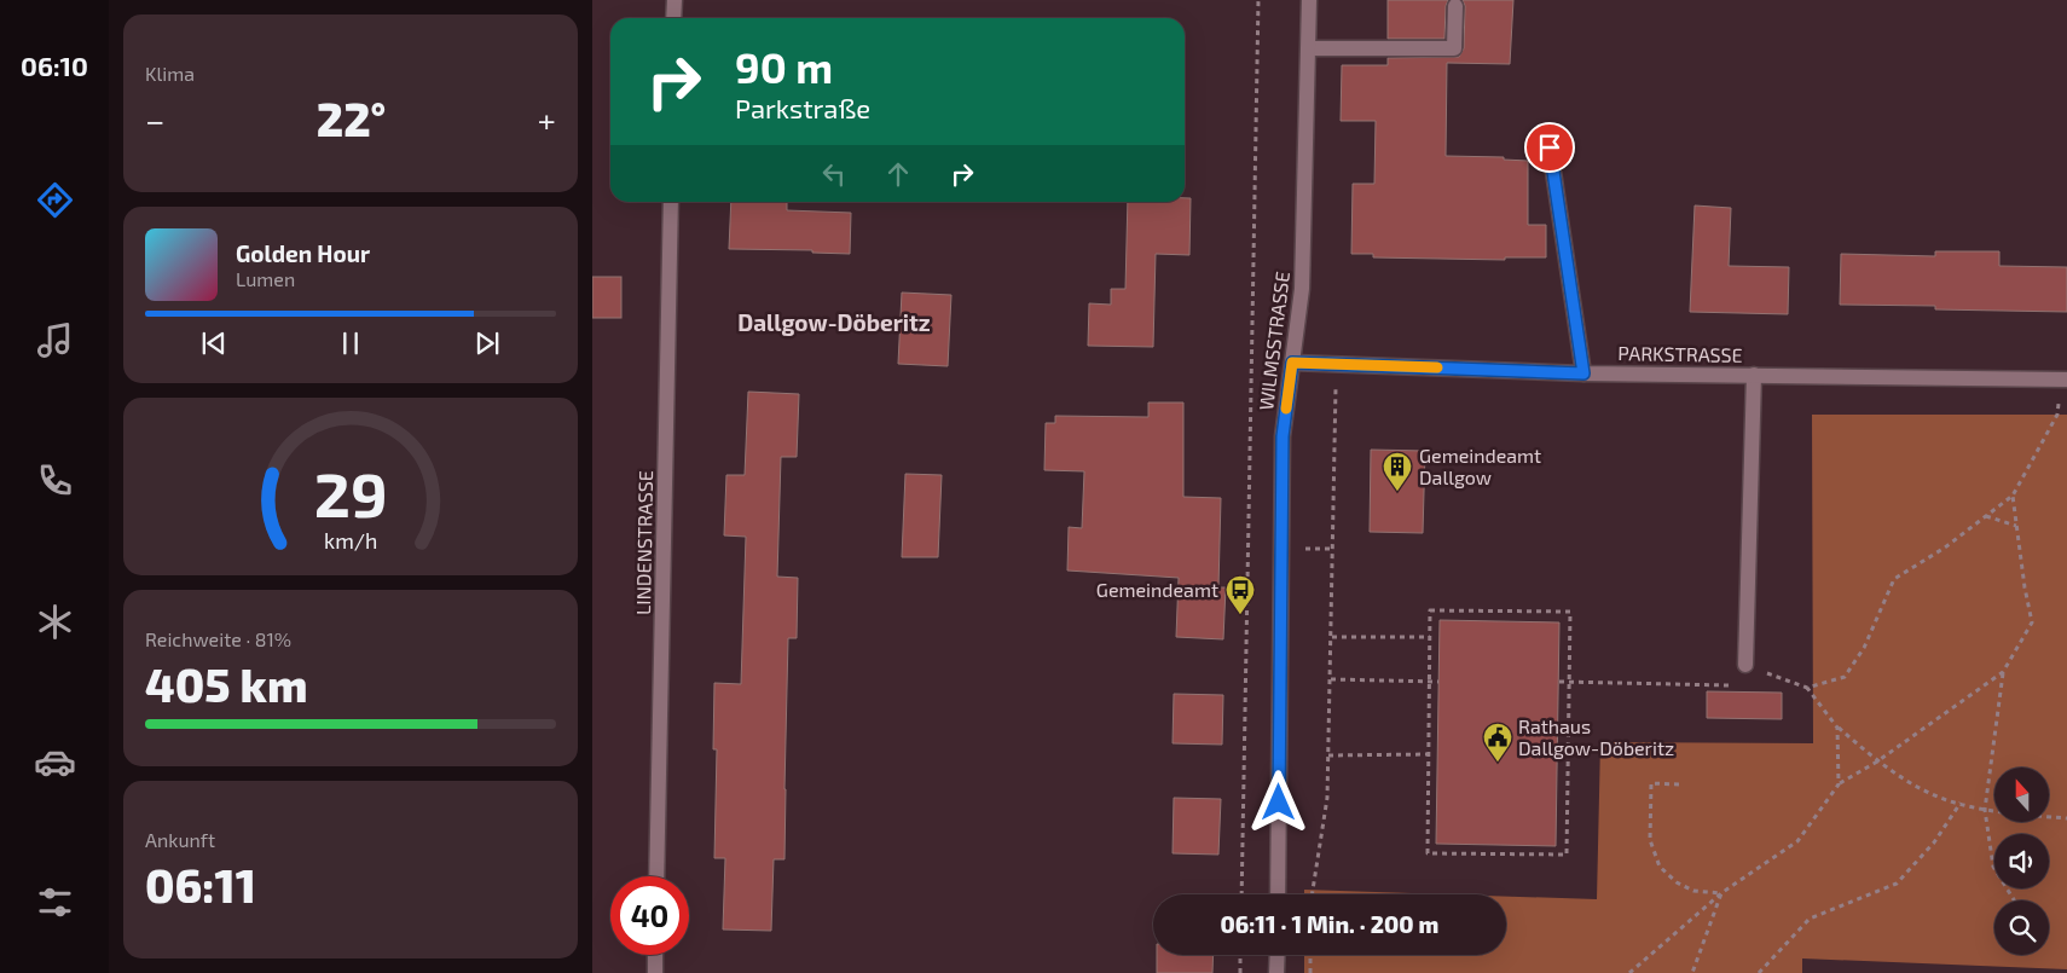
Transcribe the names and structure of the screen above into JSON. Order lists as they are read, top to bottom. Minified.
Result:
{"streets":{"street":["WILMSSTRASSE","PARKSTRASSE","LINDENSTRASSE"]},"crossings":[["WILMSSTRASSE","PARKSTRASSE"]],"districts":["Dallgow-Döberitz"],"places":{"building":["Gemeindeamt Dallgow"],"bus stop":["Gemeindeamt"],"public building":["Rathaus Dallgow-Döberitz"]},"north":"top","page":{"tabs":"06:10","tile":["Klima",["Reichweite · 81%","405 km"],["Ankunft","06:11"]],"turn":["90 m","Parkstraße"],"heat":["−","22°","+"],"song":["Golden Hour","Lumen"],"limit":"40","trip":"06:11 · 1 Min. · 200 m","gauge":["29","km/h"]}}
